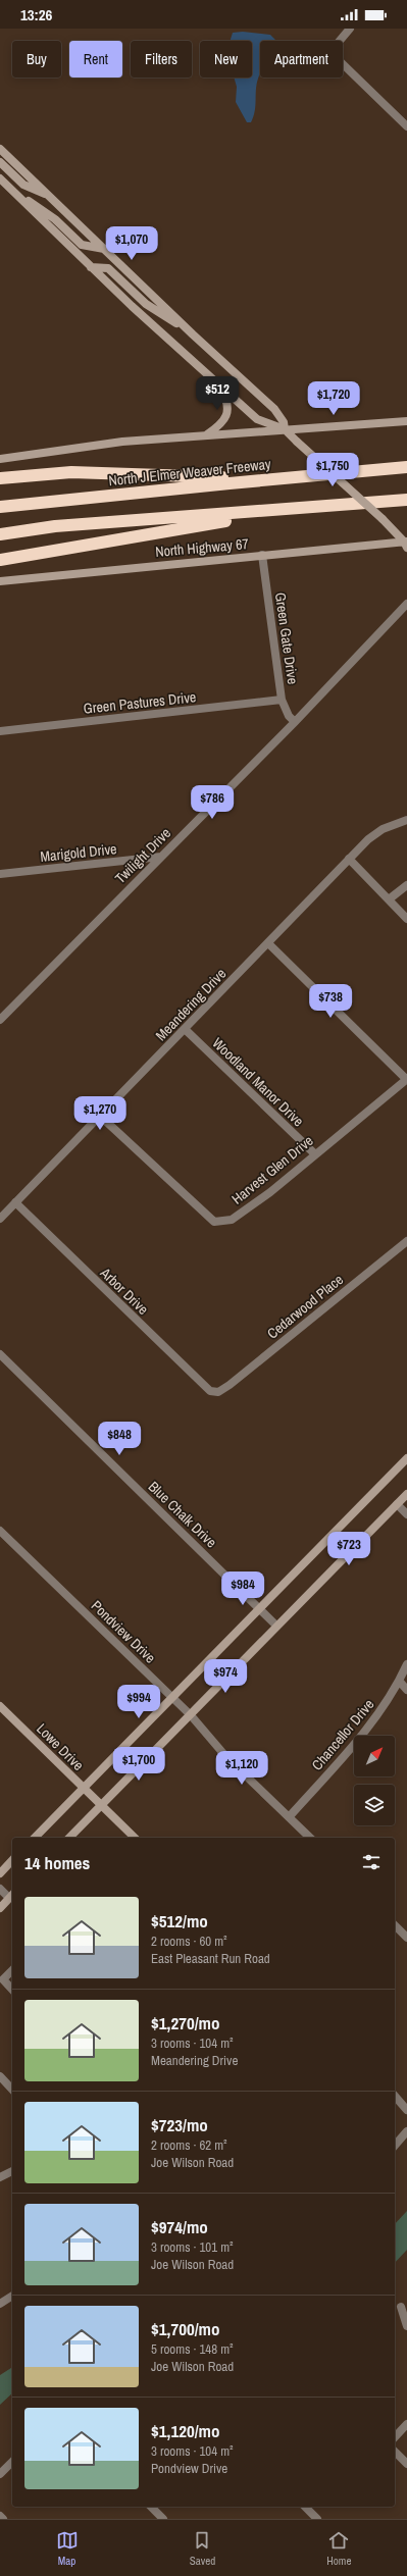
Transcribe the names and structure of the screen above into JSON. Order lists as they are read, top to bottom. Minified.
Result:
{"streets":{"highway":["North J Elmer Weaver Freeway"],"main road":["North Highway 67","Lowe Drive"],"street":["Green Gate Drive","Green Pastures Drive","Marigold Drive","Twilight Drive","Meandering Drive","Woodland Manor Drive","Harvest Glen Drive","Arbor Drive","Cedarwood Place","Blue Chalk Drive","Pondview Drive","Chancellor Drive"]},"crossings":[["North Highway 67","Green Gate Drive"],["Green Gate Drive","Green Pastures Drive"],["Green Gate Drive","Twilight Drive"],["Marigold Drive","Twilight Drive"],["Meandering Drive","Woodland Manor Drive"],["Meandering Drive","Harvest Glen Drive"],["Meandering Drive","Arbor Drive"],["Woodland Manor Drive","Harvest Glen Drive"],["Arbor Drive","Cedarwood Place"],["Pondview Drive","Chancellor Drive"]],"north":"top right","page":{"status":"13:26","chip":["Buy","Rent","Filters","New","Apartment"],"price":["$1,070","$512","$1,720","$1,750","$786","$738","$1,270","$848","$723","$984","$974","$994","$1,700","$1,120"],"heading":"14 homes","list":[{"name":"$512/mo","note":"2 rooms · 60 m² · East Pleasant Run Road"},{"name":"$1,270/mo","note":"3 rooms · 104 m² · Meandering Drive"},{"name":"$723/mo","note":"2 rooms · 62 m² · Joe Wilson Road"},{"name":"$974/mo","note":"3 rooms · 101 m² · Joe Wilson Road"},{"name":"$1,700/mo","note":"5 rooms · 148 m² · Joe Wilson Road"},{"name":"$1,120/mo","note":"3 rooms · 104 m² · Pondview Drive"}],"tabs":["Map","Saved","Home"]}}
